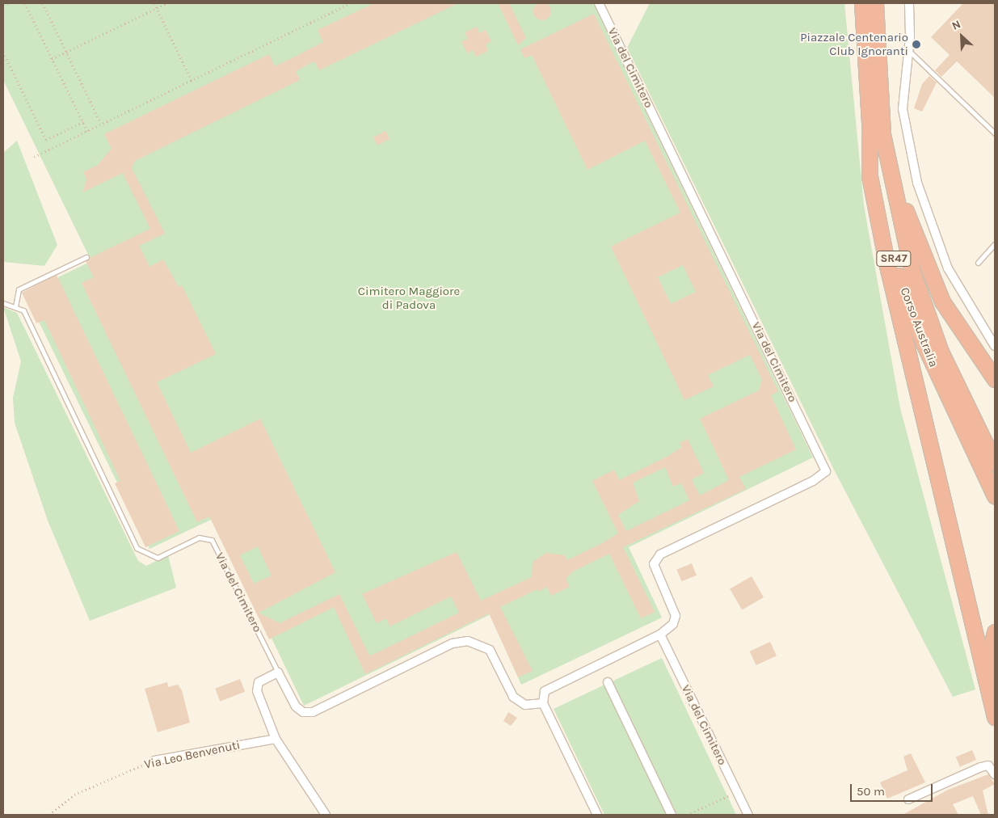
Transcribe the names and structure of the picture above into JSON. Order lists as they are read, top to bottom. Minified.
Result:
{"streets":{"highway":["SR47","Corso Australia"],"street":["Via del Cimitero","Via Leo Benvenuti"]},"parks":["Cimitero Maggiore di Padova"],"places":["Piazzale Centenario Club Ignoranti"],"scale_bar":"50 m","north":"top left"}
